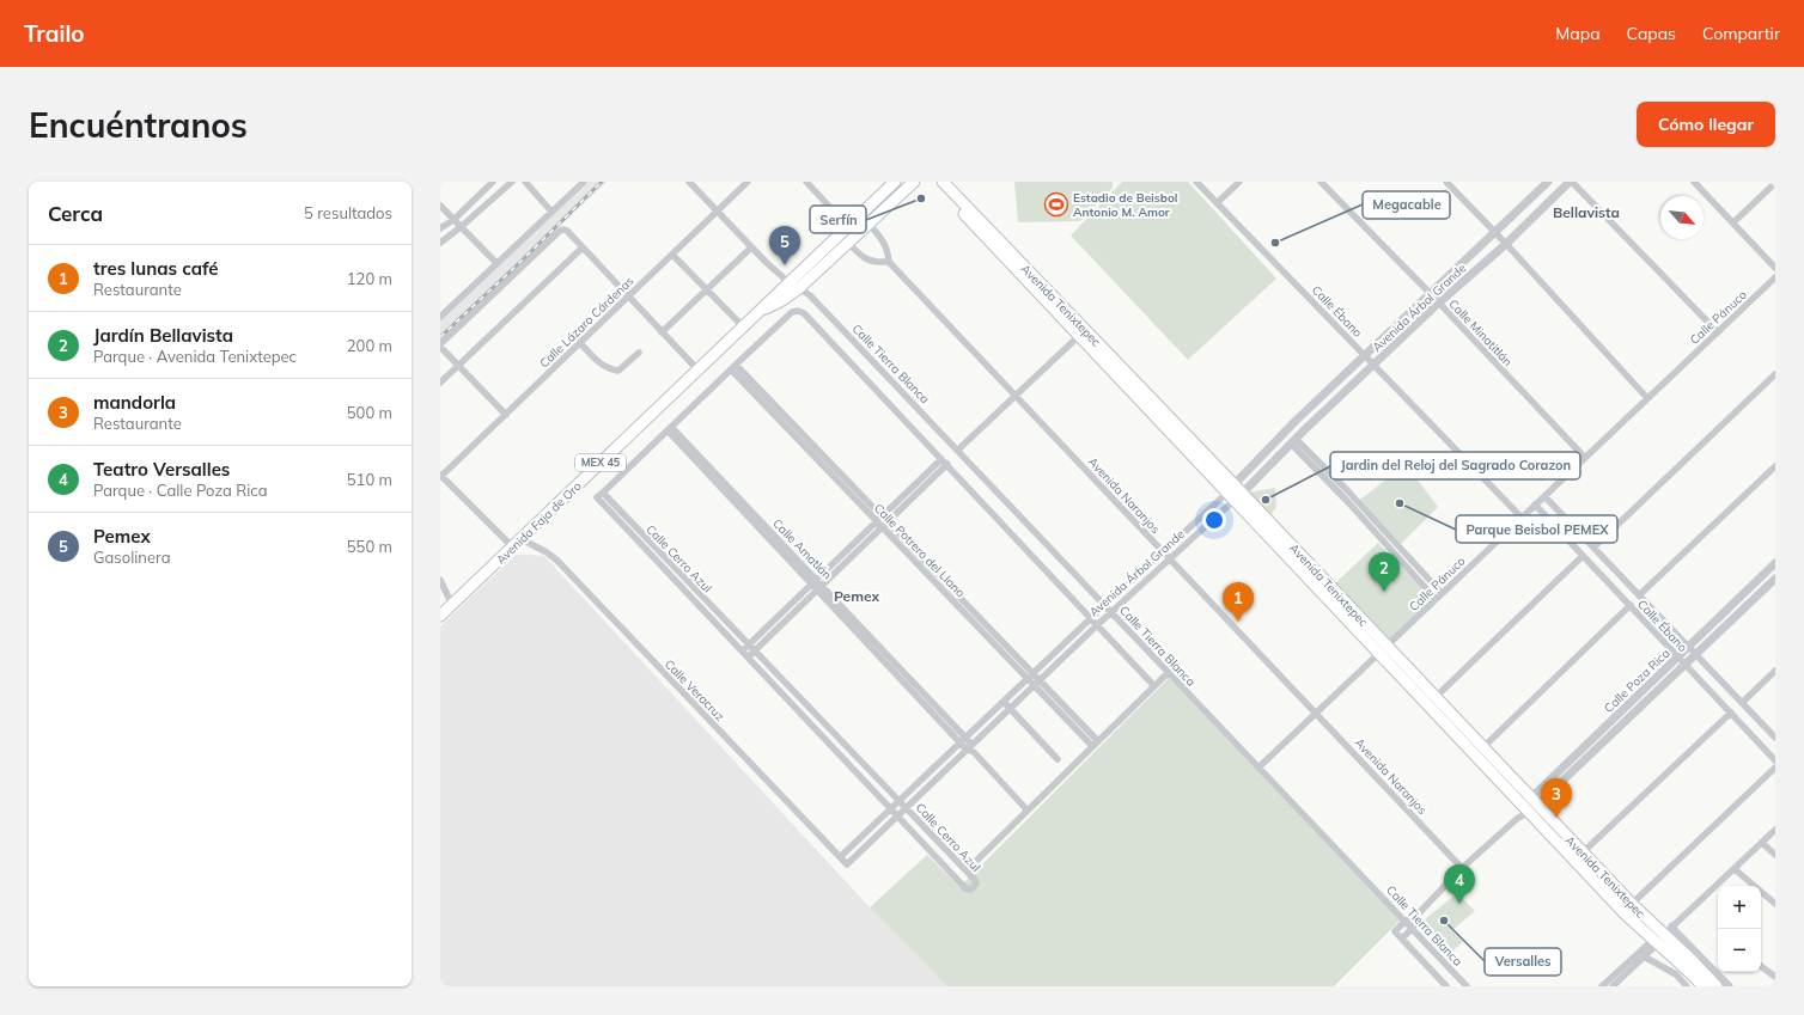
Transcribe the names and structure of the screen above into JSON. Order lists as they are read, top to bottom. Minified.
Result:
{"streets":{"main road":["Avenida Tenixtepec","MEX 45","Avenida Faja de Oro"],"street":["Avenida Árbol Grande","Calle Ébano","Calle Pánuco","Calle Lázaro Cárdenas","Calle Minatitlán","Calle Tierra Blanca","Avenida Naranjos","Calle Amatlán","Calle Potrero del Llano","Calle Cerro Azul","Calle Poza Rica","Calle Veracruz"]},"crossings":[["Avenida Tenixtepec","Avenida Árbol Grande"],["Avenida Tenixtepec","Calle Pánuco"],["Avenida Tenixtepec","Calle Poza Rica"],["Avenida Árbol Grande","Calle Ébano"],["Avenida Árbol Grande","Calle Minatitlán"],["Avenida Árbol Grande","Calle Tierra Blanca"],["Avenida Árbol Grande","Avenida Naranjos"],["Avenida Árbol Grande","Calle Amatlán"],["Avenida Árbol Grande","Calle Potrero del Llano"],["Avenida Árbol Grande","Calle Cerro Azul"],["Avenida Árbol Grande","Calle Veracruz"],["Calle Ébano","Calle Pánuco"],["Calle Ébano","Calle Poza Rica"],["Calle Pánuco","Calle Minatitlán"],["Calle Pánuco","Calle Tierra Blanca"],["Calle Pánuco","Avenida Naranjos"],["Calle Lázaro Cárdenas","Calle Tierra Blanca"],["Calle Tierra Blanca","MEX 45"],["Calle Tierra Blanca","Calle Poza Rica"],["MEX 45","Avenida Faja de Oro"],["Avenida Naranjos","Calle Poza Rica"],["Avenida Faja de Oro","Calle Veracruz"],["Calle Amatlán","Calle Cerro Azul"]],"districts":["Bellavista","Pemex"],"places":{"other":["Serfín","Megacable","Jardin del Reloj del Sagrado Corazon","Parque Beisbol PEMEX","Versalles"],"sports":["Estadio de Beisbol Antonio M. Amor"]},"north":"bottom right","page":{"header":"Trailo","nav":["Mapa","Capas","Compartir"],"buttons":"Cómo llegar","title":"Encuéntranos","heading":["Cerca","5 resultados"],"pins":["5","2","1","3","4"],"list":[{"mark":"1","name":"tres lunas café","note":"Restaurante","value":"120 m"},{"mark":"2","name":"Jardín Bellavista","note":"Parque · Avenida Tenixtepec","value":"200 m"},{"mark":"3","name":"mandorla","note":"Restaurante","value":"500 m"},{"mark":"4","name":"Teatro Versalles","note":"Parque · Calle Poza Rica","value":"510 m"},{"mark":"5","name":"Pemex","note":"Gasolinera","value":"550 m"}],"map_buttons":["+","−"]}}
